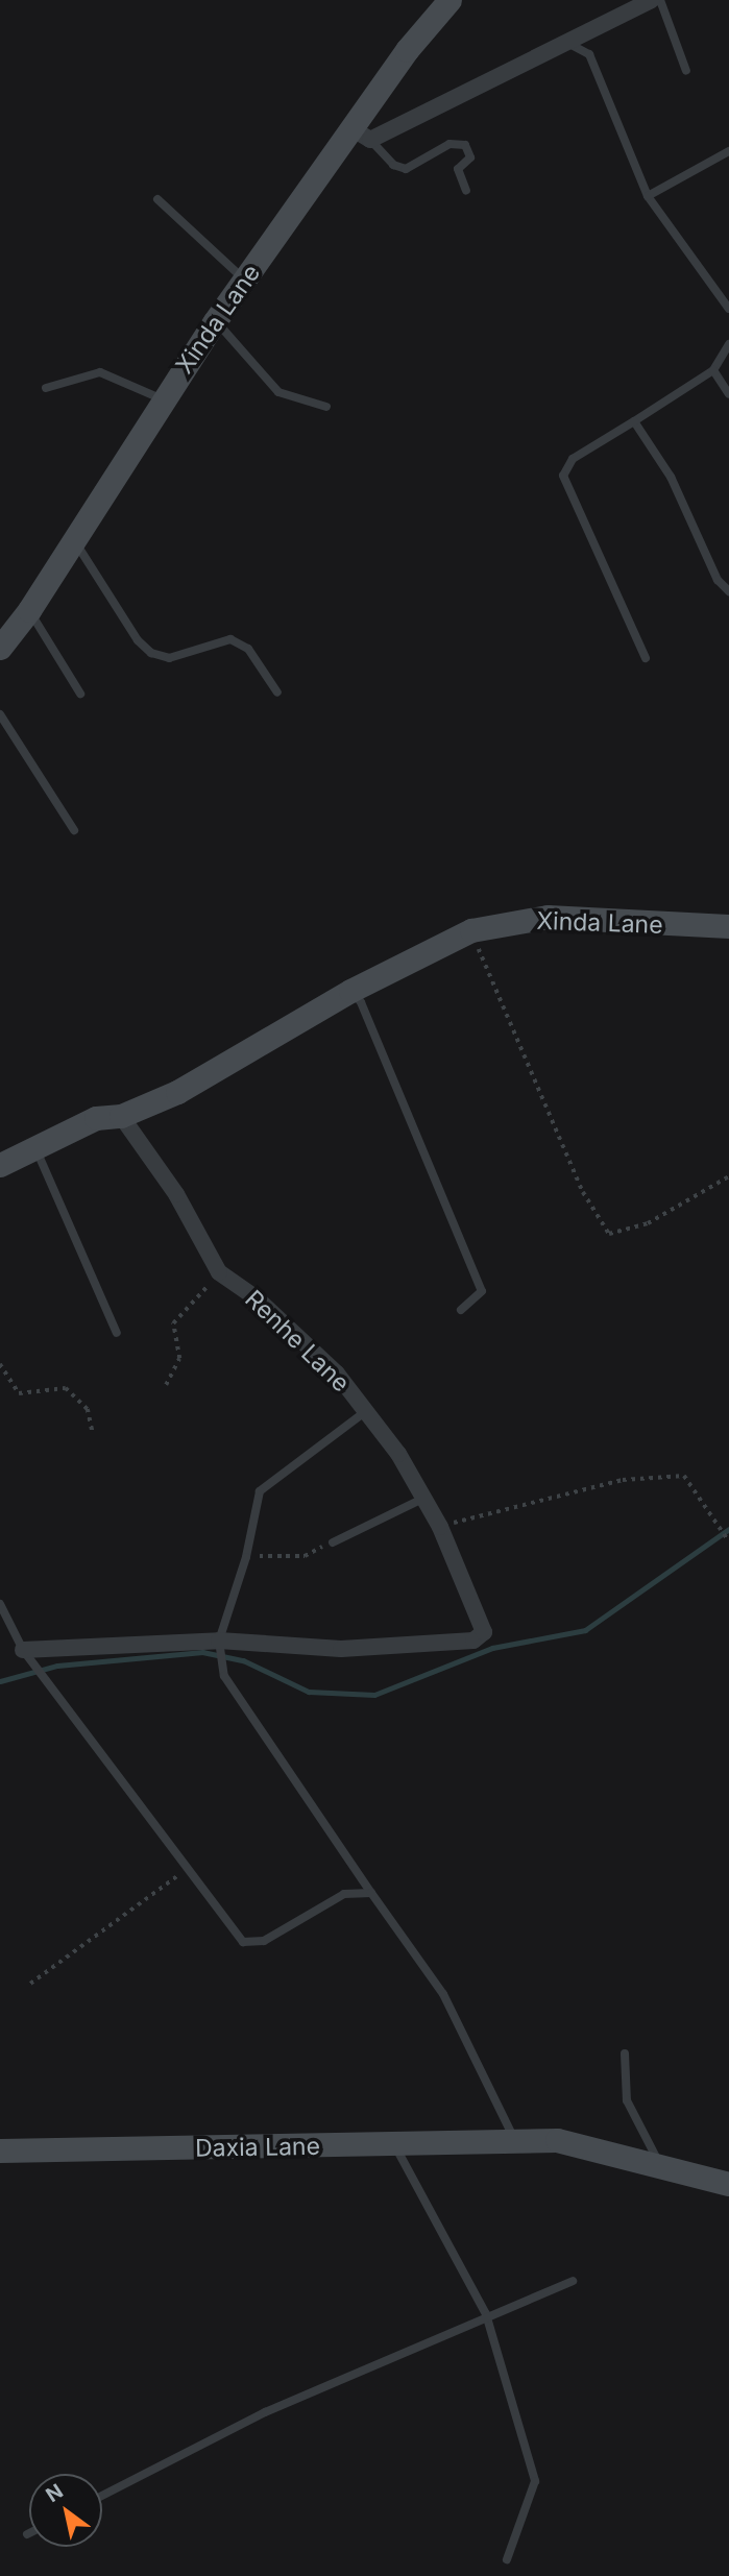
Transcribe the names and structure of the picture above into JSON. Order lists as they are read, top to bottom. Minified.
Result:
{"streets":{"street":["Xinda Lane","Renhe Lane","Daxia Lane"]},"north":"top left"}
